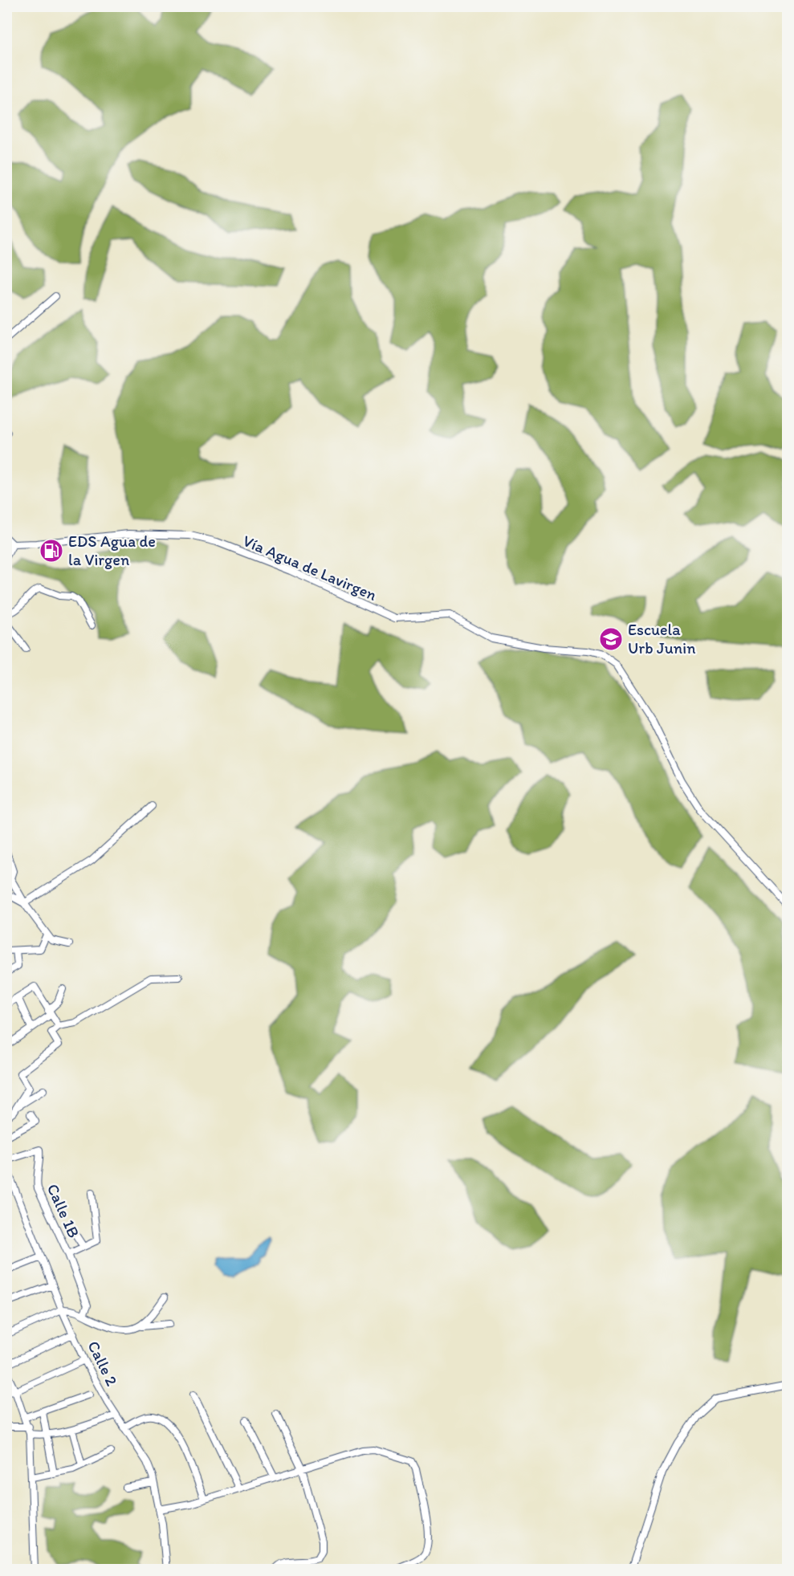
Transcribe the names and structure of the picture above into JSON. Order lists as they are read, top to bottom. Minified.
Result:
{"streets":{"street":["Vía Agua de Lavirgen","Calle 1B","Calle 2"]},"places":{"fuel station":["EDS Agua de la Virgen"],"school or university":["Escuela Urb Junin"]}}
